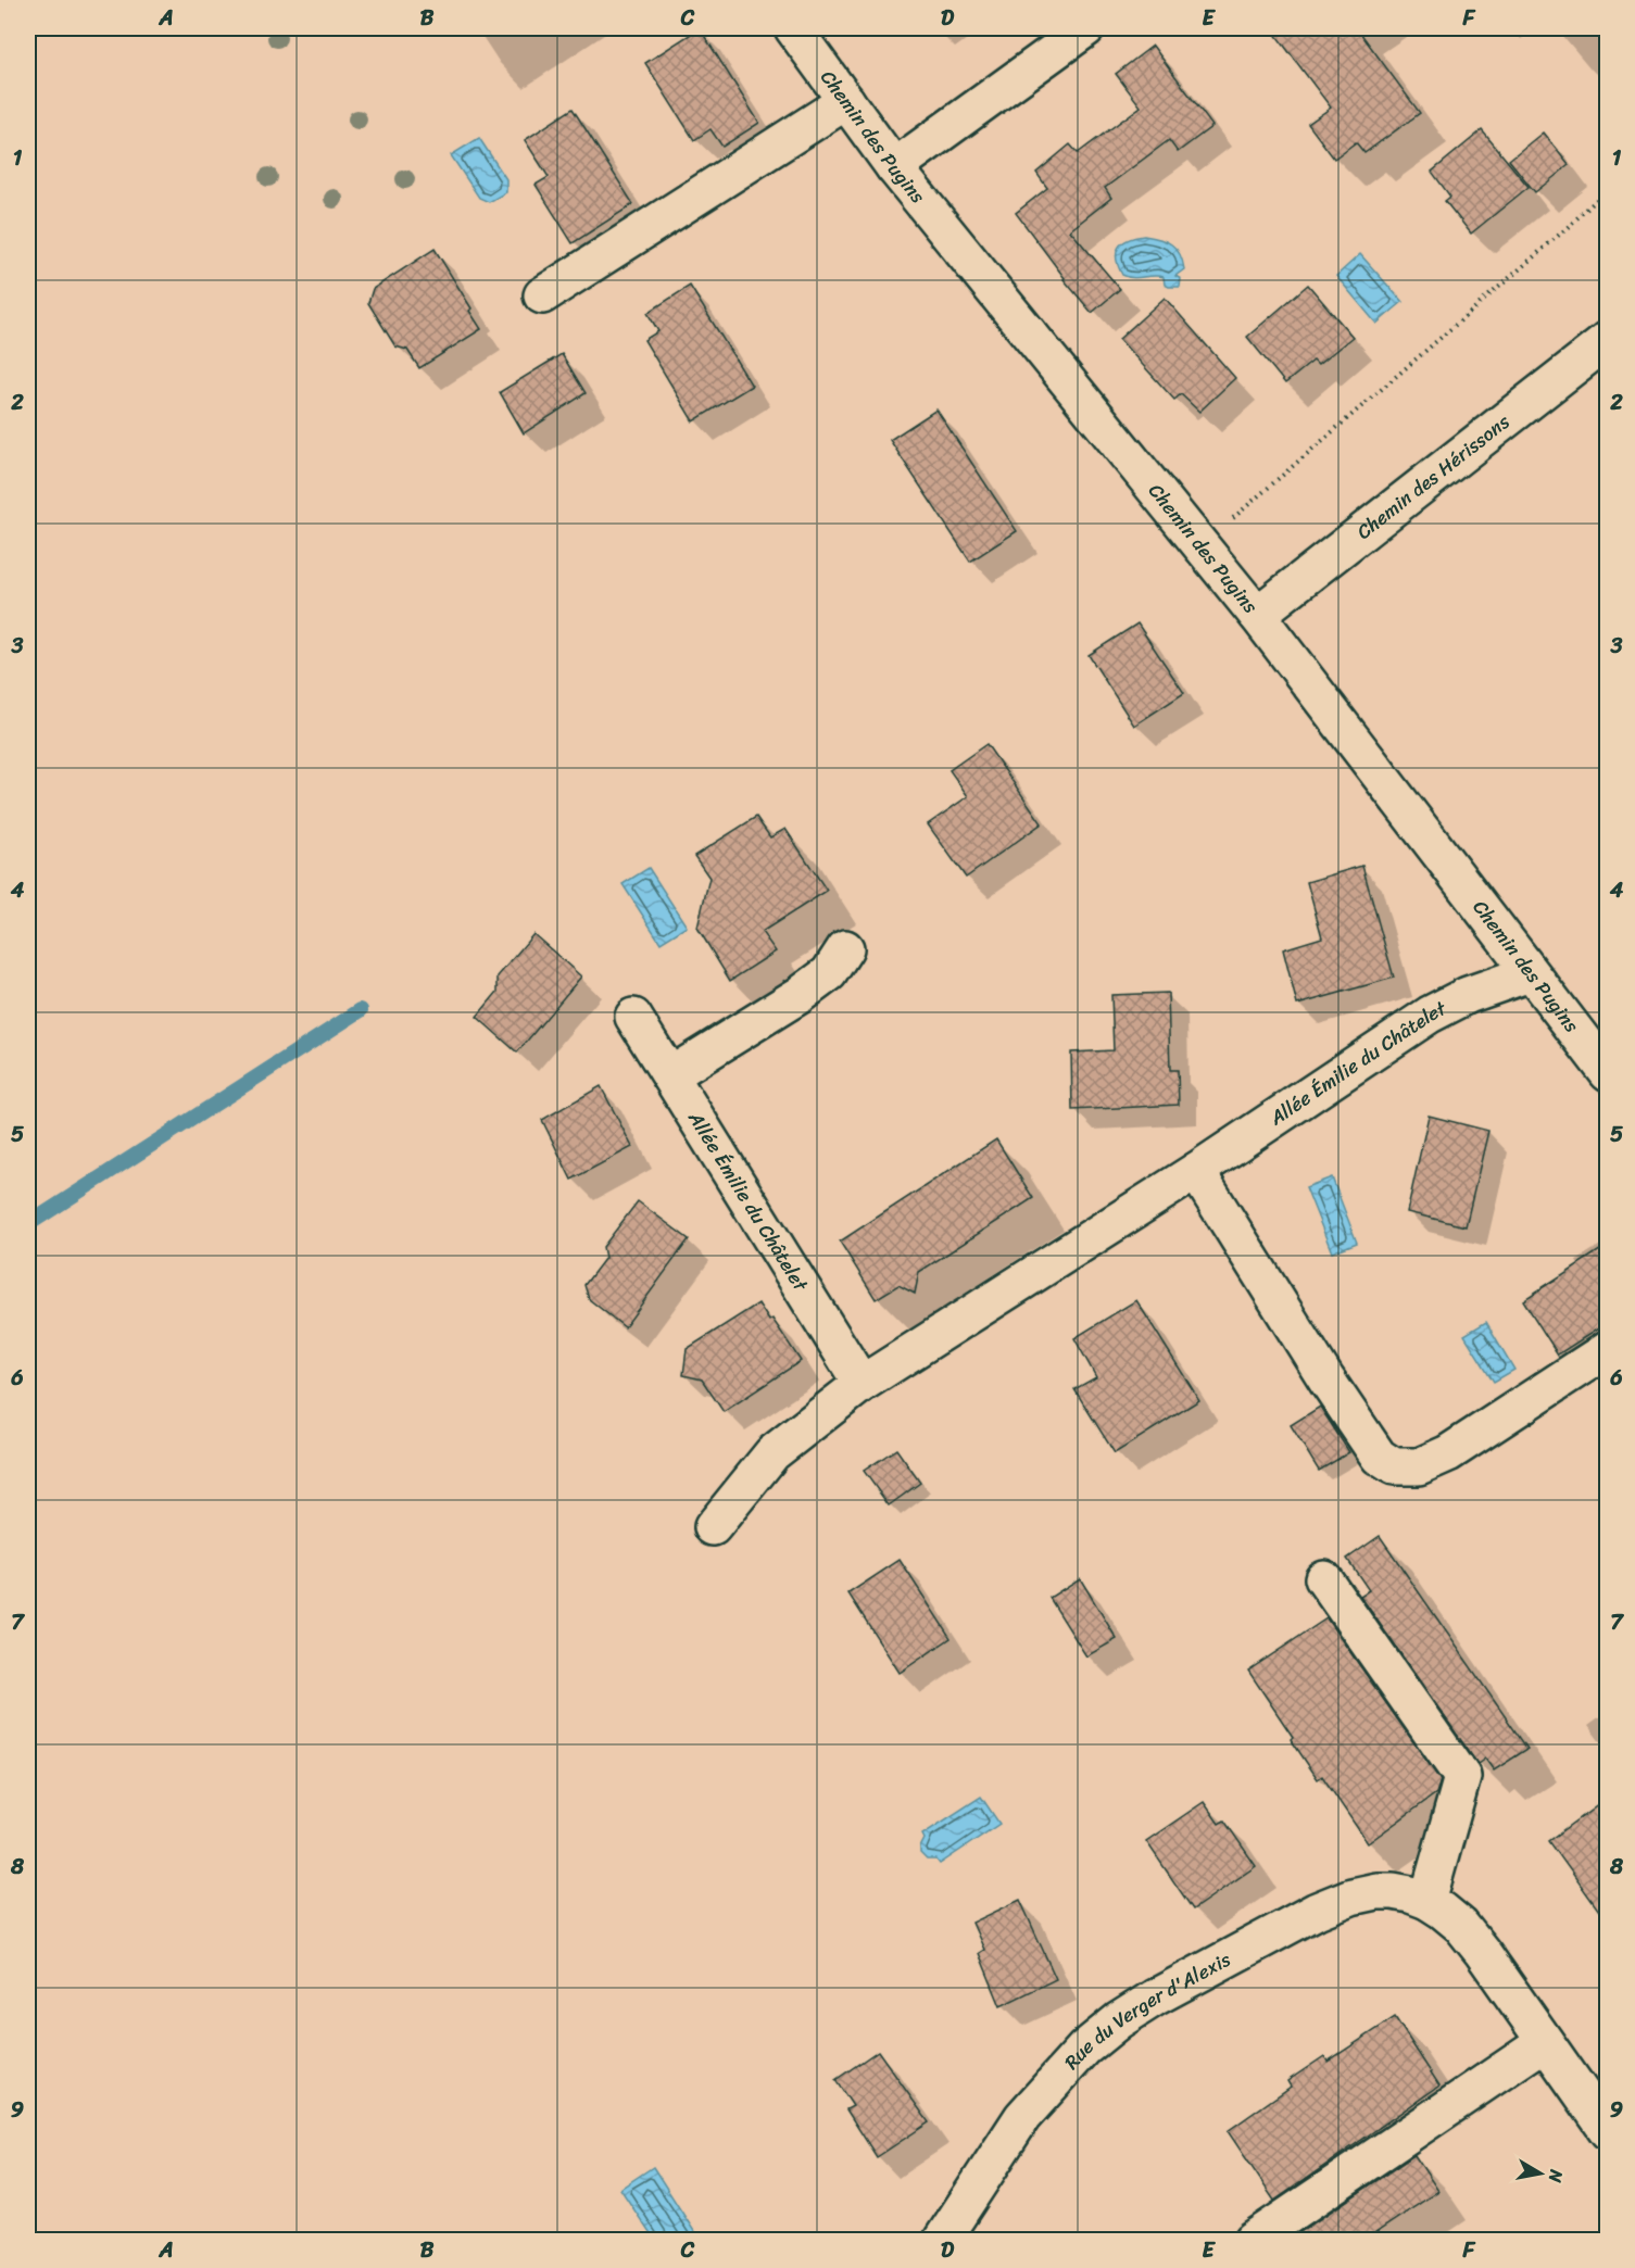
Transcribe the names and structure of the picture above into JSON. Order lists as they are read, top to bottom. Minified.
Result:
{"streets":{"street":["Chemin des Pugins","Chemin des Hérissons","Allée Émilie du Châtelet","Rue du Verger d'Alexis"]},"crossings":[["Chemin des Pugins","Chemin des Hérissons"],["Chemin des Pugins","Allée Émilie du Châtelet"]],"north":"right","grid":{"columns":["A","B","C","D","E","F"],"rows":["1","2","3","4","5","6","7","8","9"]}}
